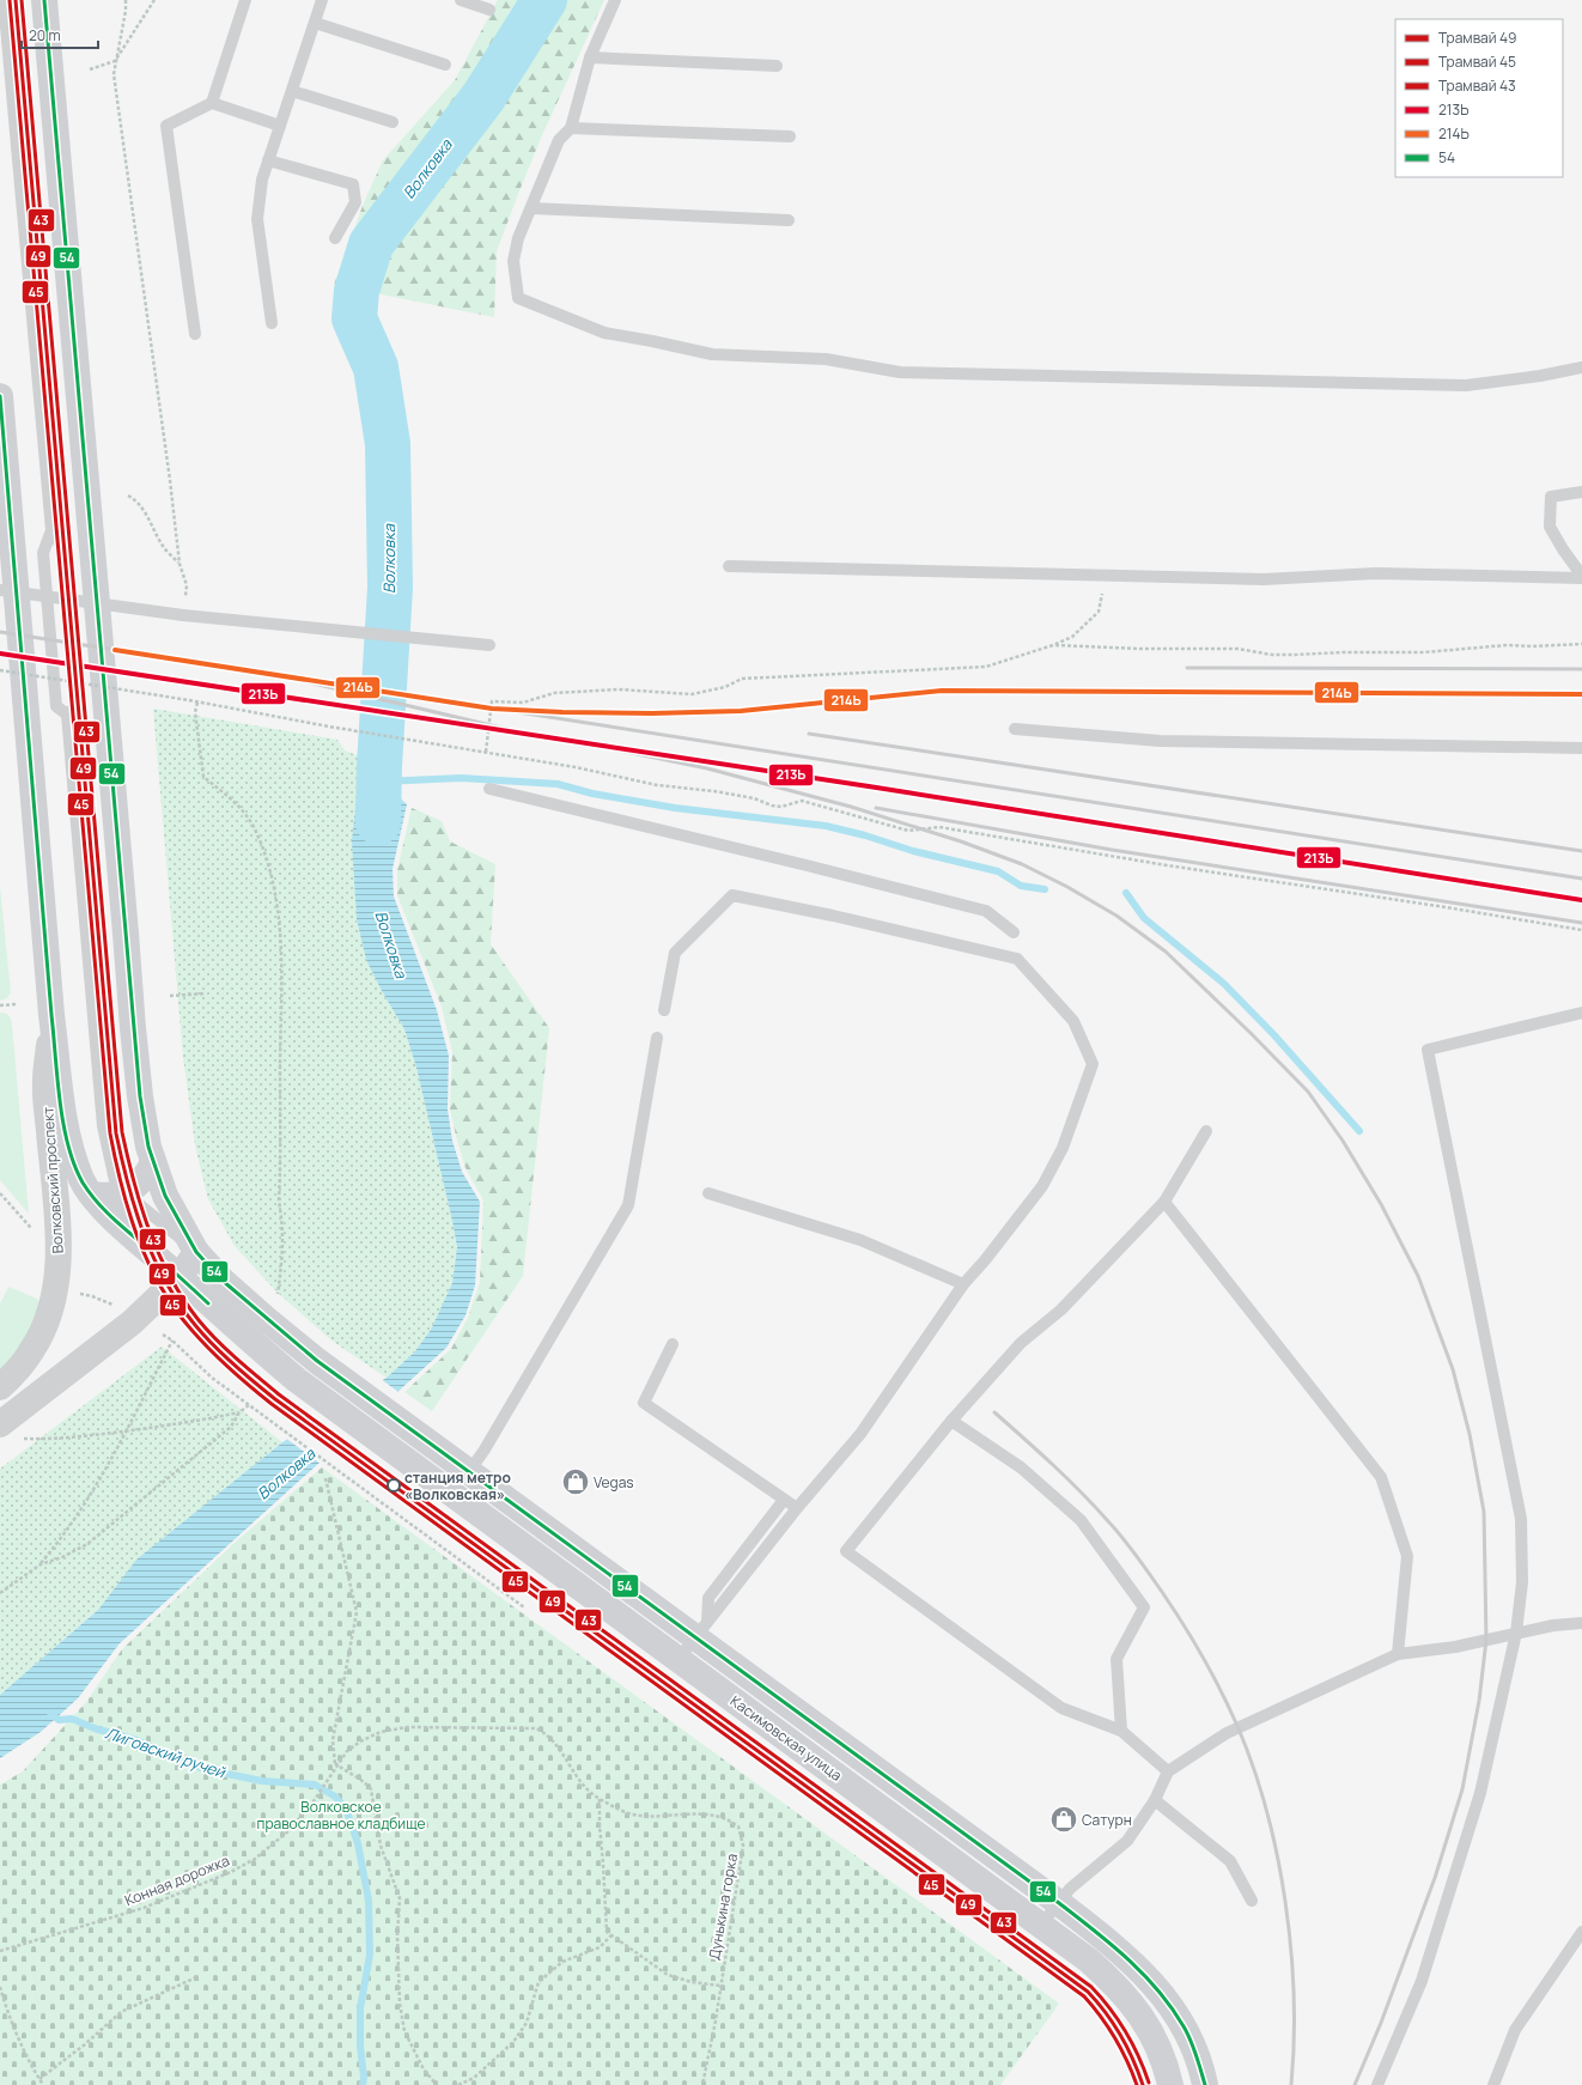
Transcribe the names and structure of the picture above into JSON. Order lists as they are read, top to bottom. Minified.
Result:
{"streets":{"main road":["Касимовская улица"],"street":["Волковский проспект"],"path":["Конная дорожка","Дунькина горка"]},"crossings":[["Конная дорожка","Дунькина горка"]],"water":["Волковка","Лиговский ручей"],"parks":["Волковское православное кладбище"],"places":{"shop":["Vegas","Сатурн"],"other":["станция метро «Волковская»"]},"lines":["tram line 49","tram line 45","tram line 43","transit line 54","transit line 214Ь","transit line 213Ь"],"legend":["Трамвай 49","Трамвай 45","Трамвай 43","213Ь","214Ь","54"],"scale_bar":"20 m"}
